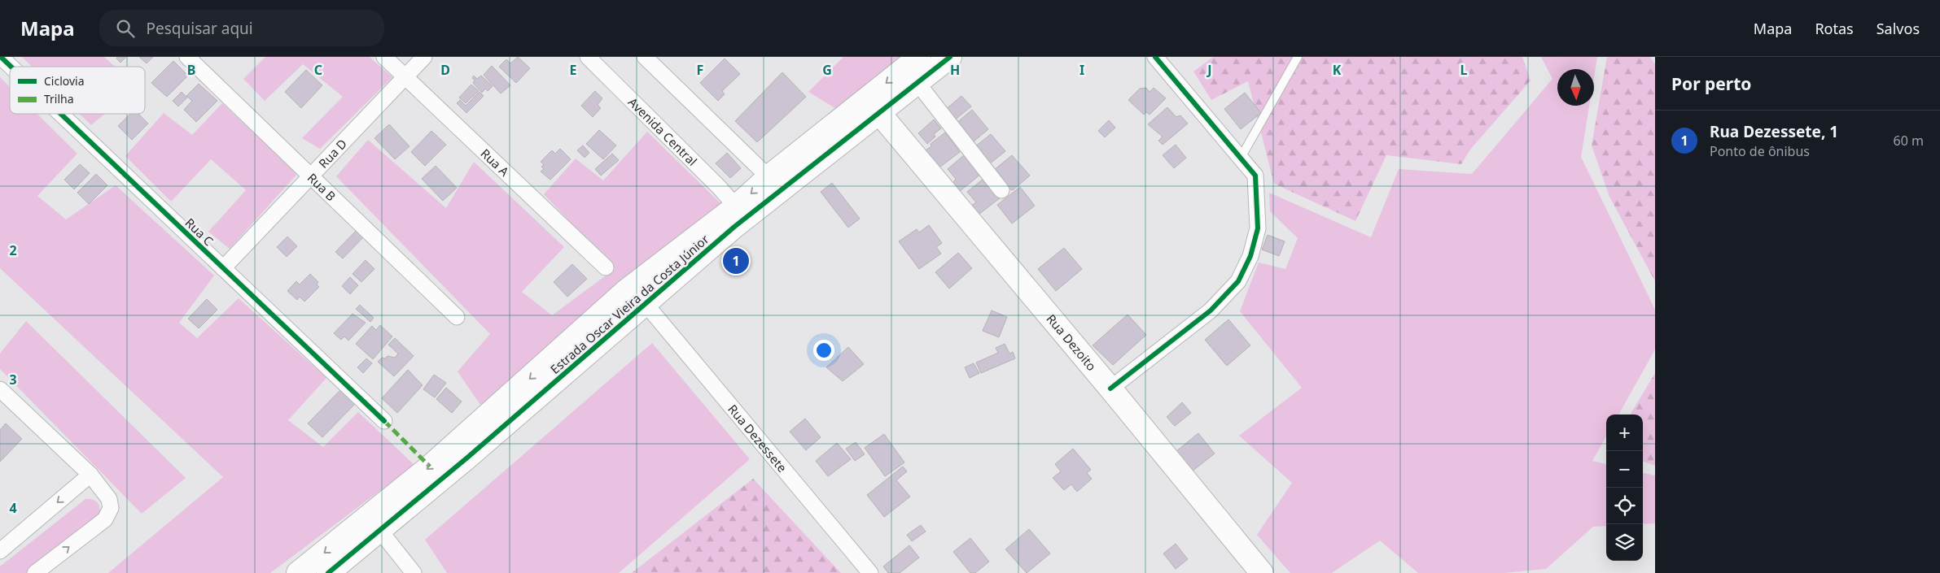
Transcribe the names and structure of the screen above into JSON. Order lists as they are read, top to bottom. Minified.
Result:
{"streets":{"main road":["Estrada Oscar Vieira da Costa Júnior","Rua Dezoito"],"street":["Avenida Central","Rua D","Rua A","Rua B","Rua C","Rua Dezessete"]},"crossings":[["Avenida Central","Estrada Oscar Vieira da Costa Júnior"],["Rua D","Rua A"],["Rua D","Rua B"],["Rua D","Rua C"],["Estrada Oscar Vieira da Costa Júnior","Rua Dezoito"],["Estrada Oscar Vieira da Costa Júnior","Rua Dezessete"]],"legend":["Ciclovia","Trilha"],"north":"bottom","page":{"header":"Mapa","search":"Pesquisar aqui","nav":["Mapa","Rotas","Salvos"],"heading":"Por perto","list":[{"mark":"1","name":"Rua Dezessete, 1","note":"Ponto de ônibus","value":"60 m"}],"pins":"1","map_buttons":["+","−"]},"grid":{"columns":["B","C","D","E","F","G","H","I","J","K","L"],"rows":["2","3","4"]}}
